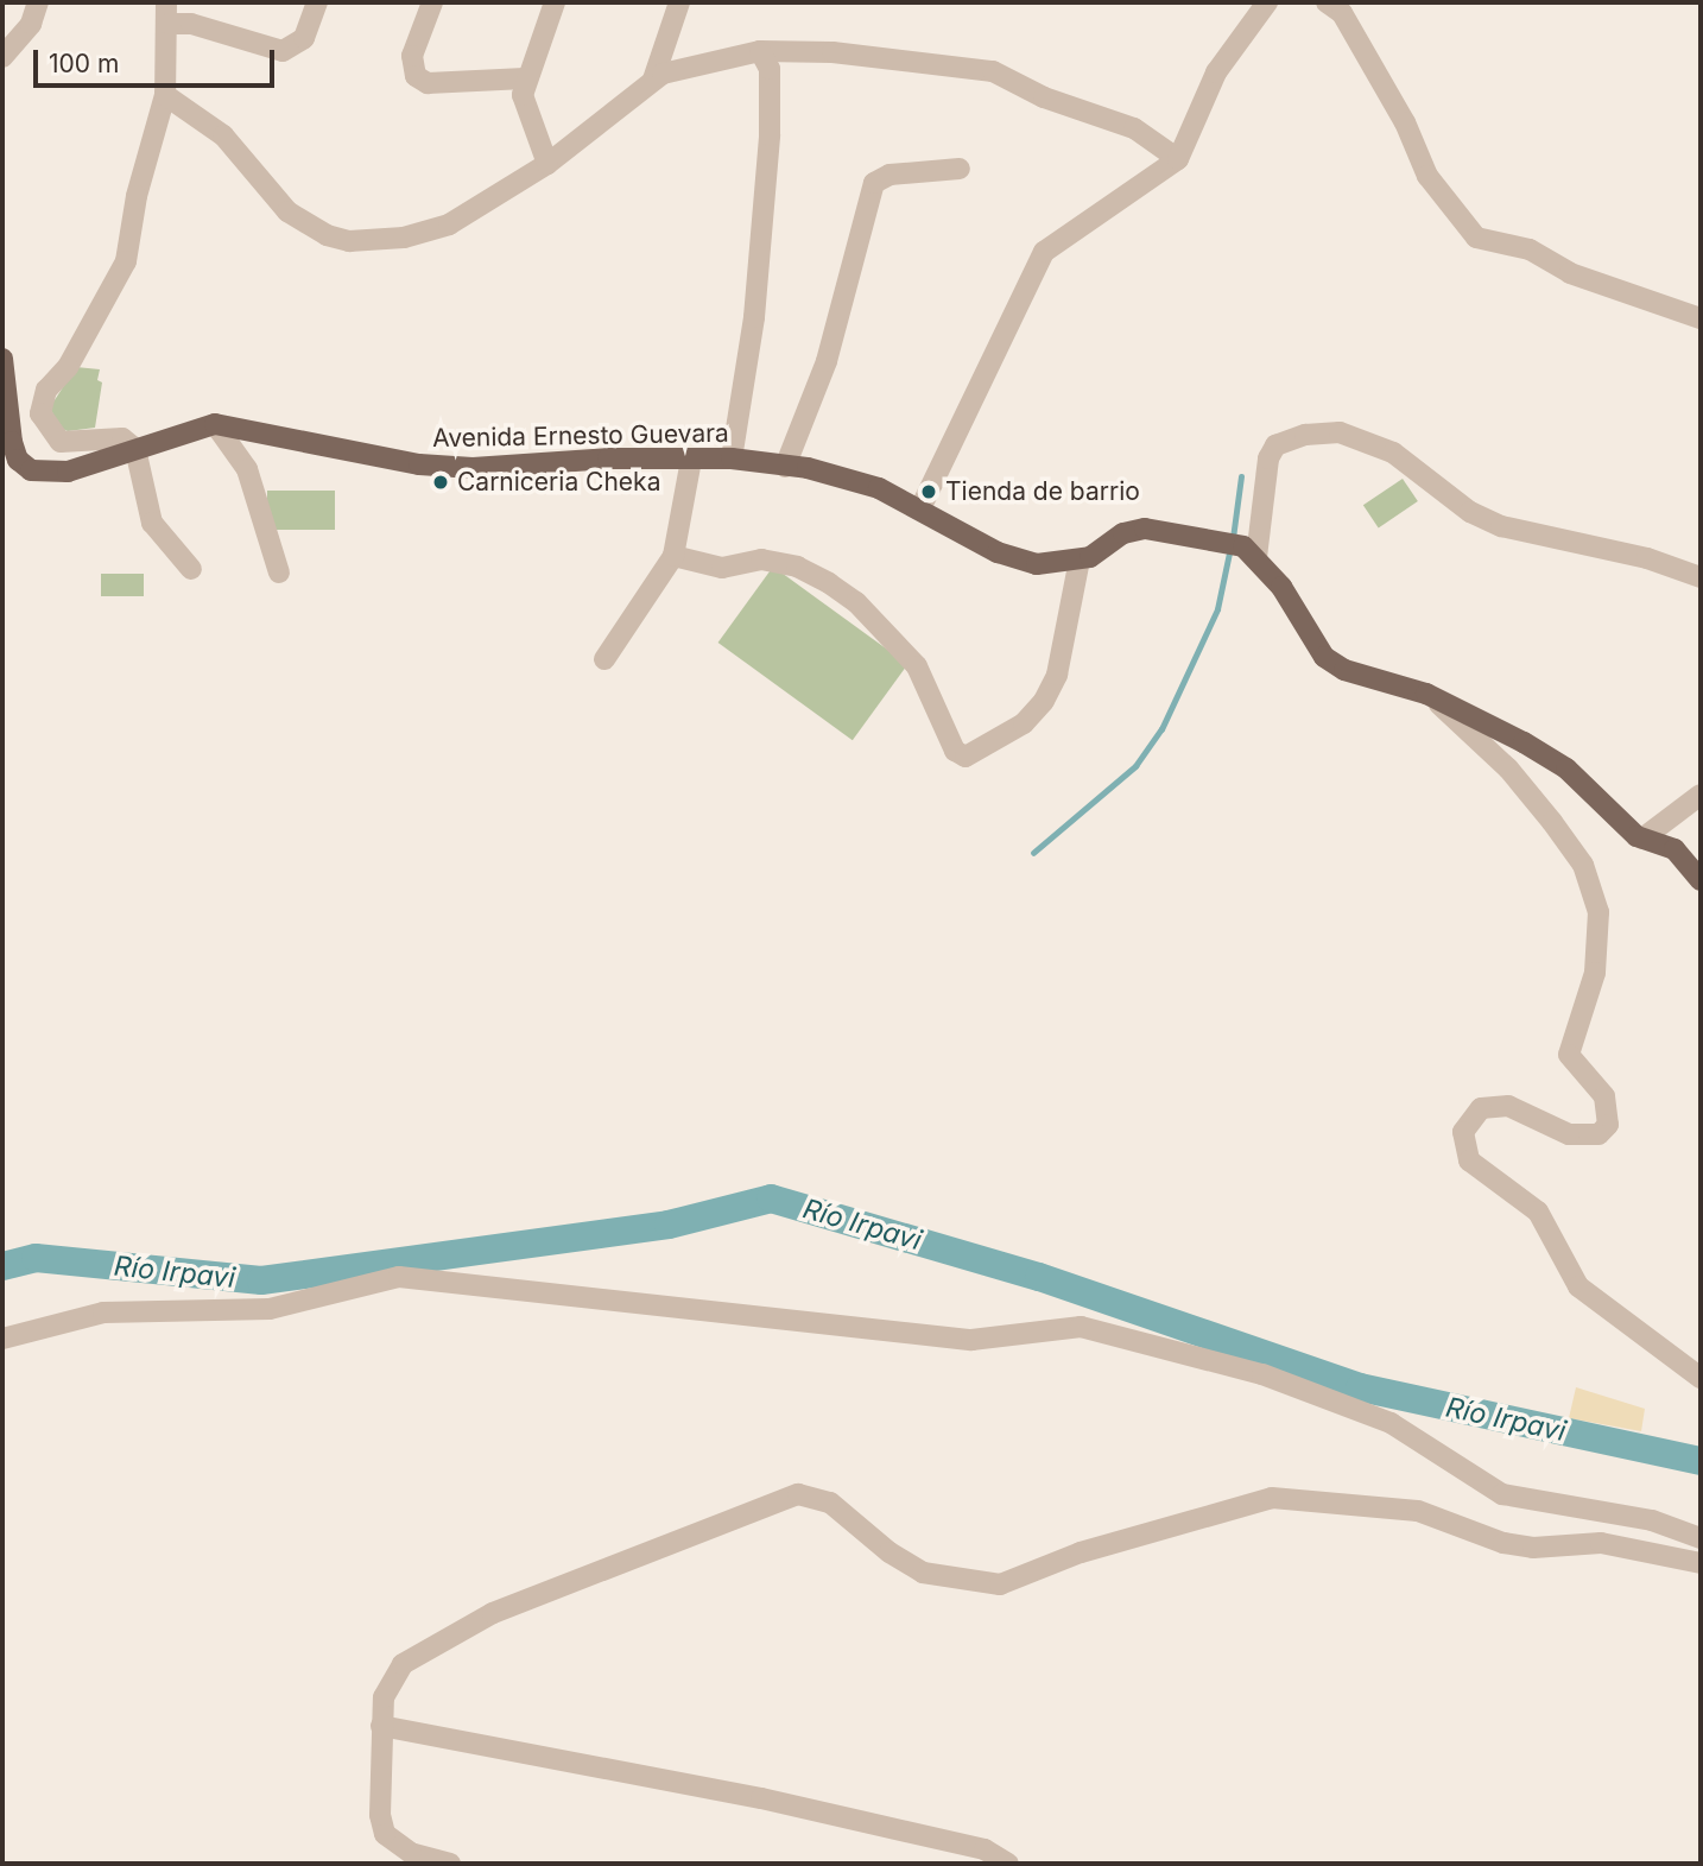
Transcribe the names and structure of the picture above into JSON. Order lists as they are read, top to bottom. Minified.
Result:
{"streets":{"main road":["Avenida Ernesto Guevara"]},"water":["Río Irpavi"],"places":["Carniceria Cheka","Tienda de barrio"],"scale_bar":"100 m"}
